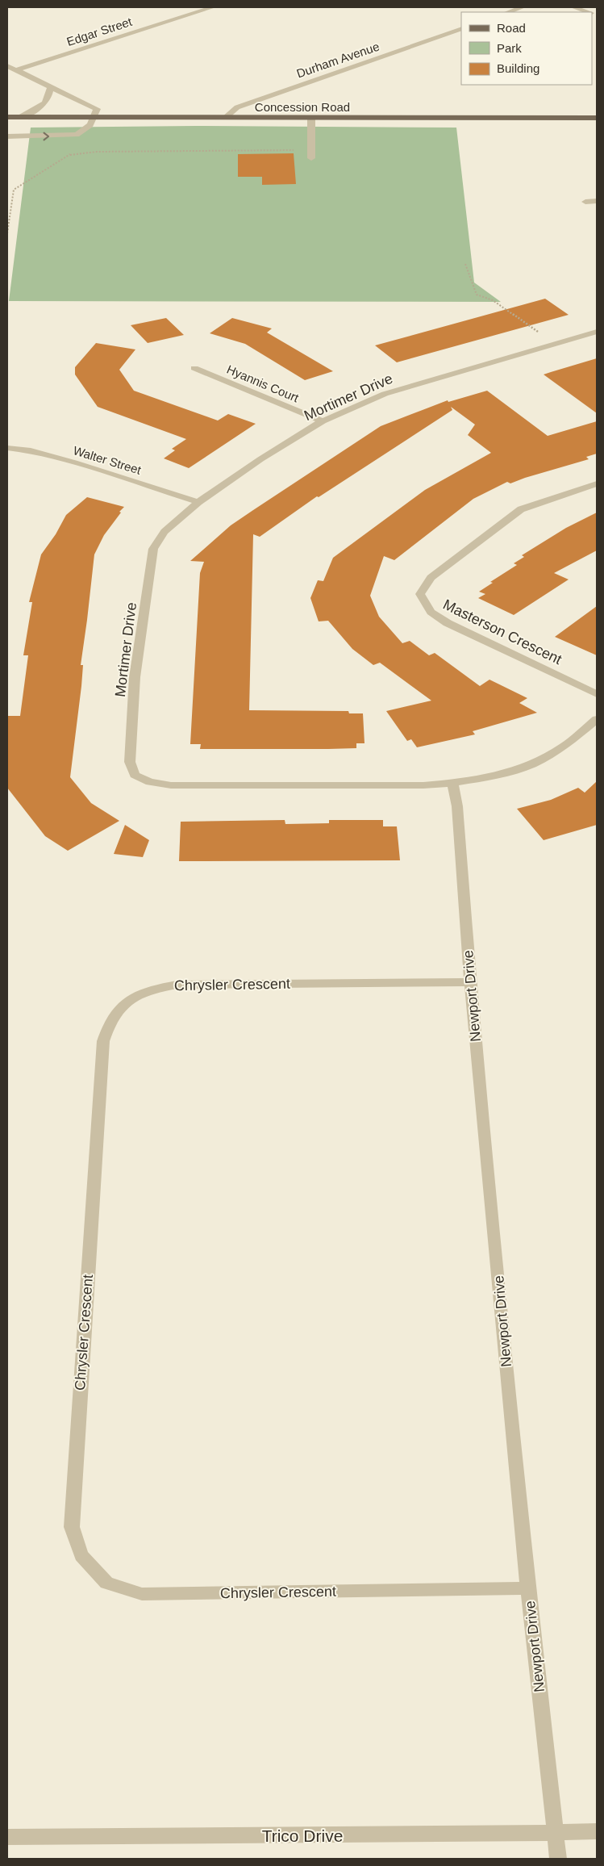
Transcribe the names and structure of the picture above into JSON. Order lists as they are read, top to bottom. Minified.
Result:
{"streets":{"main road":["Concession Road"],"street":["Edgar Street","Durham Avenue","Hyannis Court","Mortimer Drive","Walter Street","Masterson Crescent","Chrysler Crescent","Newport Drive","Trico Drive"]},"crossings":[["Durham Avenue","Concession Road"],["Hyannis Court","Mortimer Drive"],["Mortimer Drive","Walter Street"],["Mortimer Drive","Newport Drive"],["Chrysler Crescent","Newport Drive"],["Newport Drive","Trico Drive"]],"legend":["Road","Park","Building"]}
